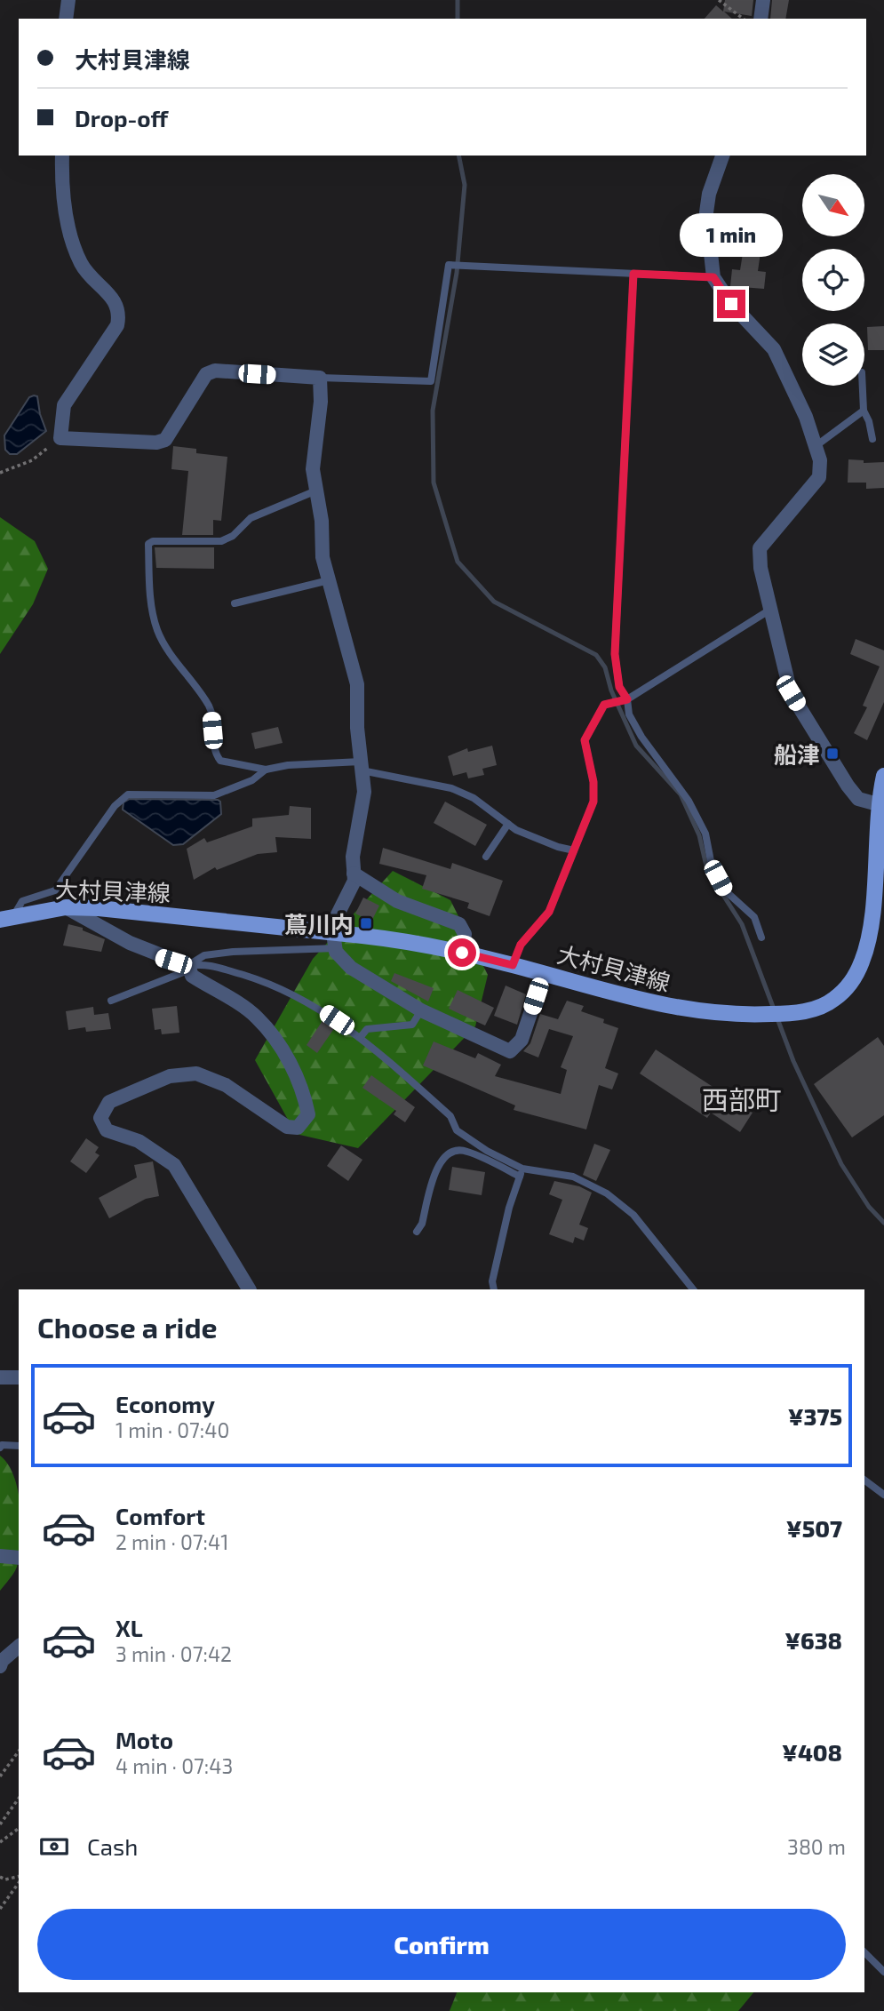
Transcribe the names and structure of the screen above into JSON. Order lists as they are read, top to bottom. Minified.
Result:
{"streets":{"main road":["大村貝津線"]},"districts":["西部町"],"places":{"transit":["船津","蔦川内"]},"north":"bottom right","page":{"banner":["大村貝津線","Drop-off"],"bubble":"1 min","heading":"Choose a ride","list":[{"name":"Economy","note":"1 min · 07:40","value":"¥375"},{"name":"Comfort","note":"2 min · 07:41","value":"¥507"},{"name":"XL","note":"3 min · 07:42","value":"¥638"},{"name":"Moto","note":"4 min · 07:43","value":"¥408"}],"pay":["Cash","380 m"],"buttons":"Confirm"}}
